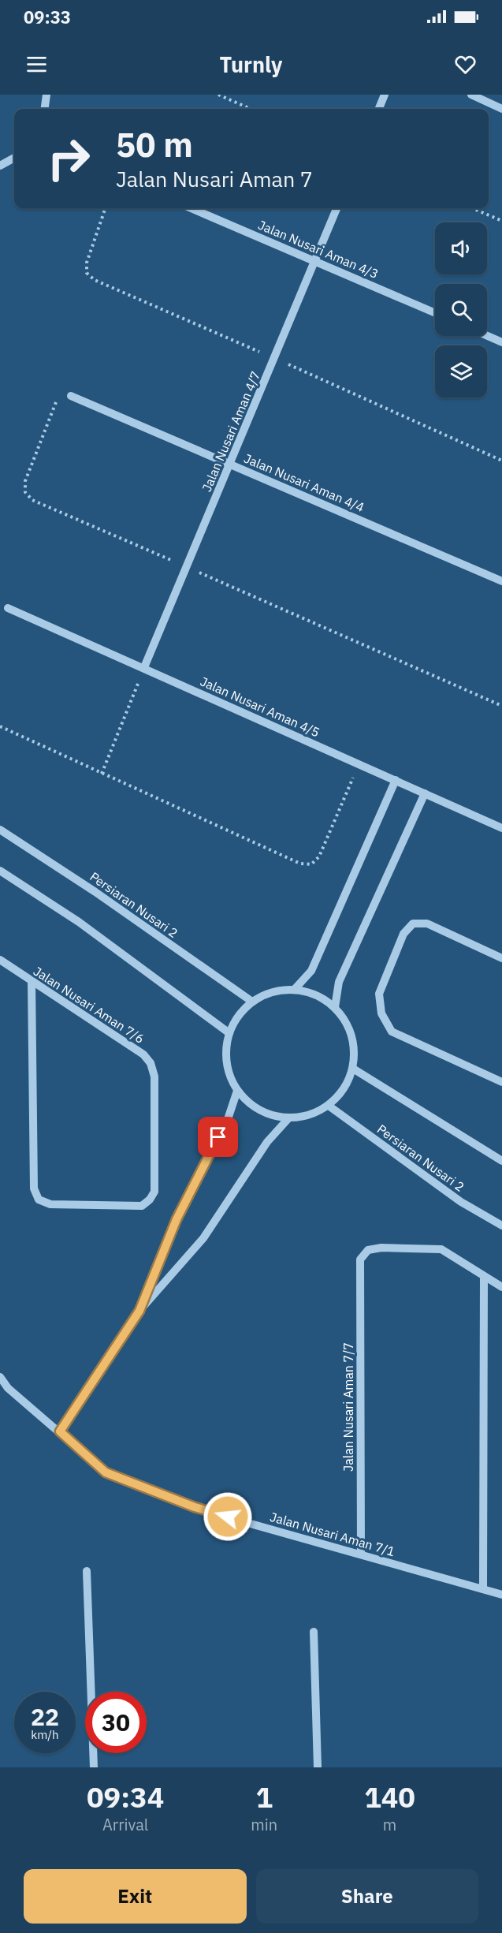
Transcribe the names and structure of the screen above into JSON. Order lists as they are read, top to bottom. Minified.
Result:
{"streets":{"street":["Jalan Nusari Aman 4/3","Jalan Nusari Aman 4/7","Jalan Nusari Aman 4/4","Jalan Nusari Aman 4/5","Persiaran Nusari 2","Jalan Nusari Aman 7/6","Jalan Nusari Aman 7/7","Jalan Nusari Aman 7/1"]},"crossings":[["Jalan Nusari Aman 4/3","Jalan Nusari Aman 4/7"],["Jalan Nusari Aman 4/7","Jalan Nusari Aman 4/4"],["Jalan Nusari Aman 4/7","Jalan Nusari Aman 4/5"],["Jalan Nusari Aman 7/7","Jalan Nusari Aman 7/1"]],"page":{"status":"09:33","header":"Turnly","turn":["50 m","Jalan Nusari Aman 7"],"speed":"22 km/h","limit":"30","eta":["09:34","Arrival","1","min","140","m"],"buttons":["Exit","Share"]}}
